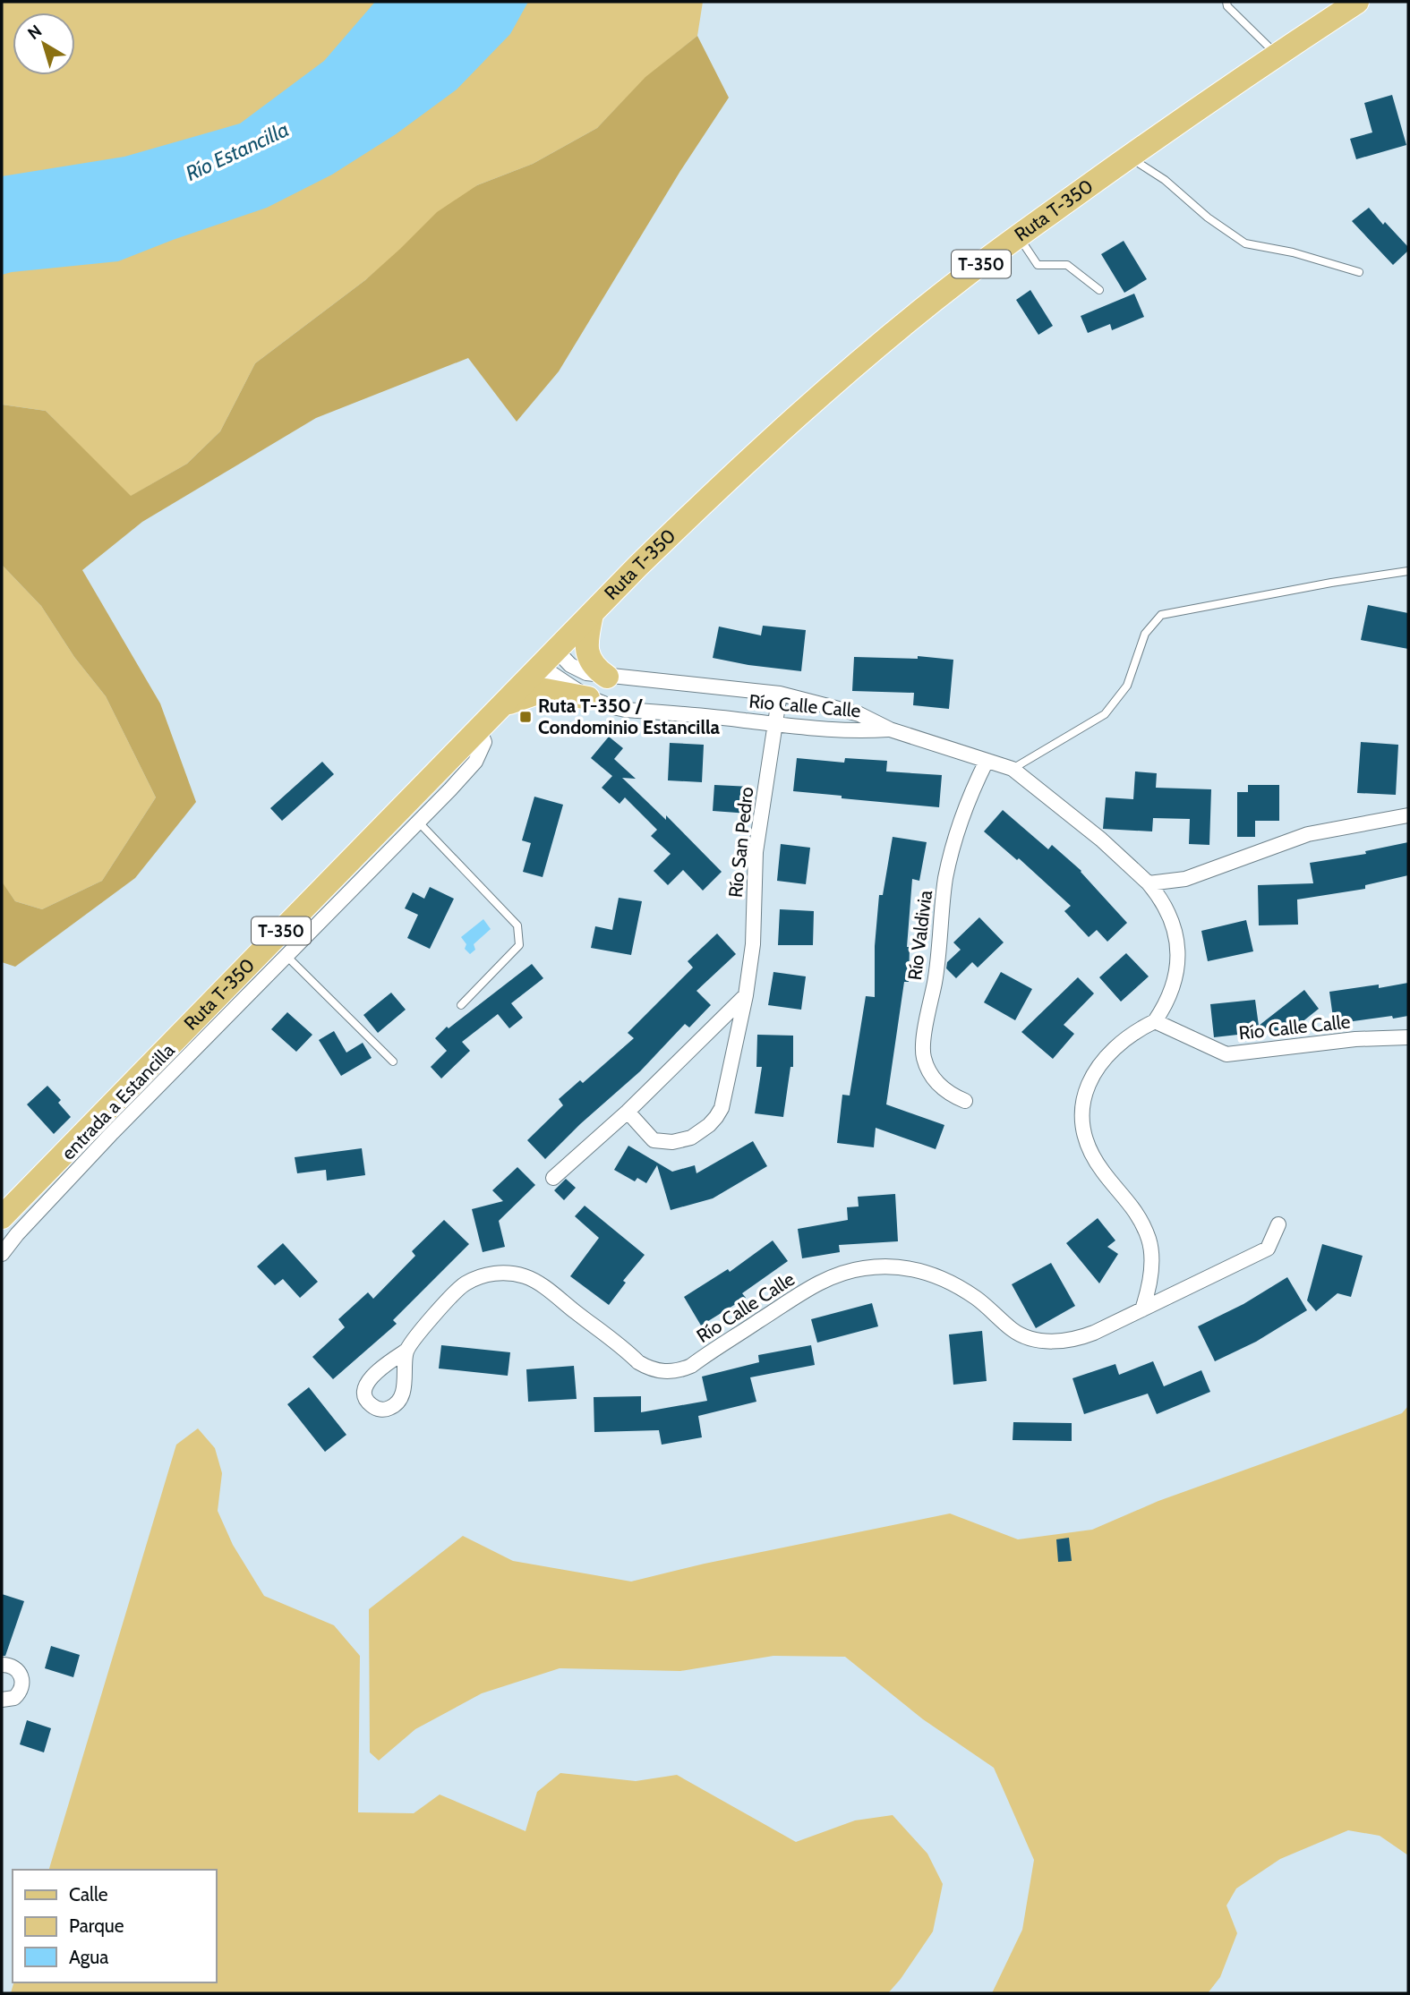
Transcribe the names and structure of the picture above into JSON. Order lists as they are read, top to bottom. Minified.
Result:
{"streets":{"main road":["Ruta T-350","T-350"],"street":["Río Calle Calle","Río San Pedro","Río Valdivia","entrada a Estancilla"]},"crossings":[["Ruta T-350","Río Calle Calle"],["Ruta T-350","entrada a Estancilla"],["Río Calle Calle","Río San Pedro"],["Río Calle Calle","Río Valdivia"]],"water":["Río Estancilla"],"places":{"transit":["Ruta T-350 / Condominio Estancilla"]},"legend":["Calle","Parque","Agua"],"north":"top left"}
